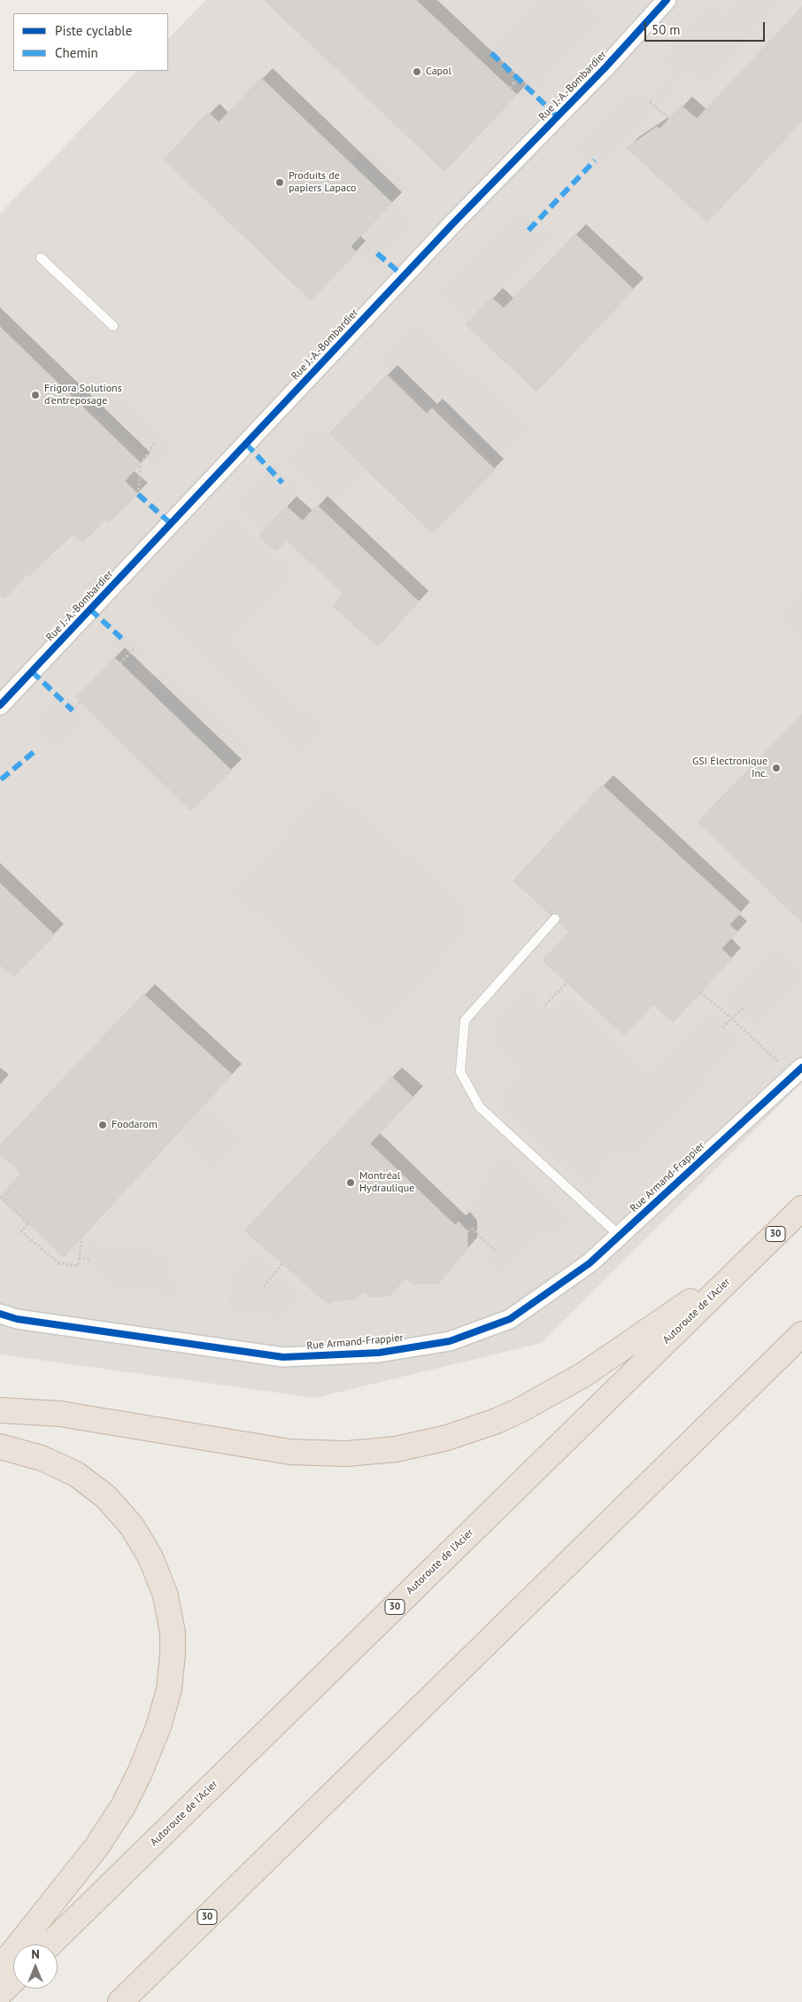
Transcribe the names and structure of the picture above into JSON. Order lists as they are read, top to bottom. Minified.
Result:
{"streets":{"highway":["30","Autoroute de l'Acier"],"street":["Rue J.-A.-Bombardier","Rue Armand-Frappier"]},"places":["Capol","Produits de papiers Lapaco","Frigora Solutions d'entreposage","GSI Électronique Inc.","Foodarom","Montréal Hydraulique"],"legend":["Piste cyclable","Chemin"],"scale_bar":"50 m","north":"top"}
